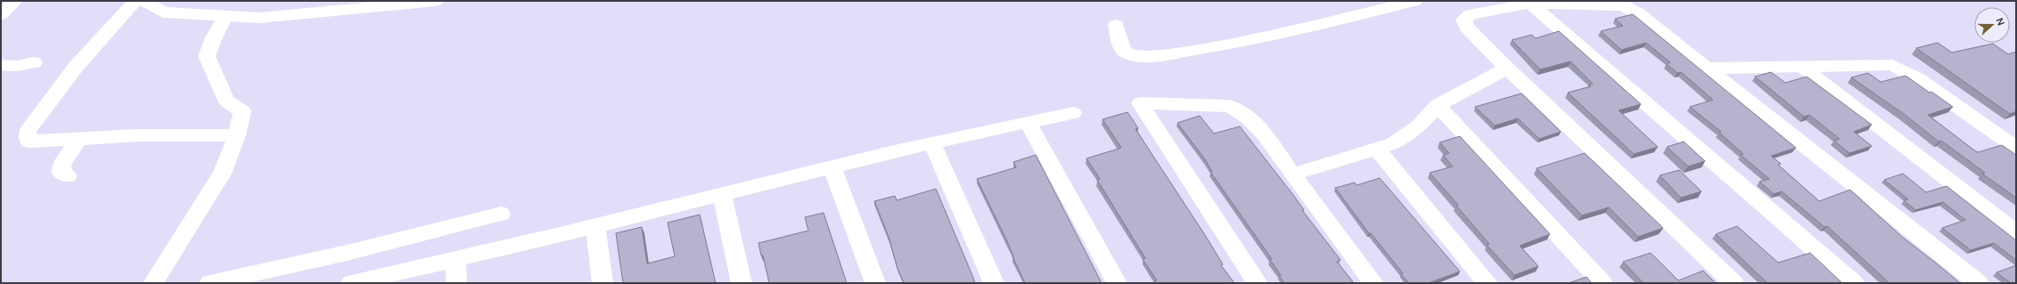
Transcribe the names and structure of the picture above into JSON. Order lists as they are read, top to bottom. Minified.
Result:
{"north":"right"}
